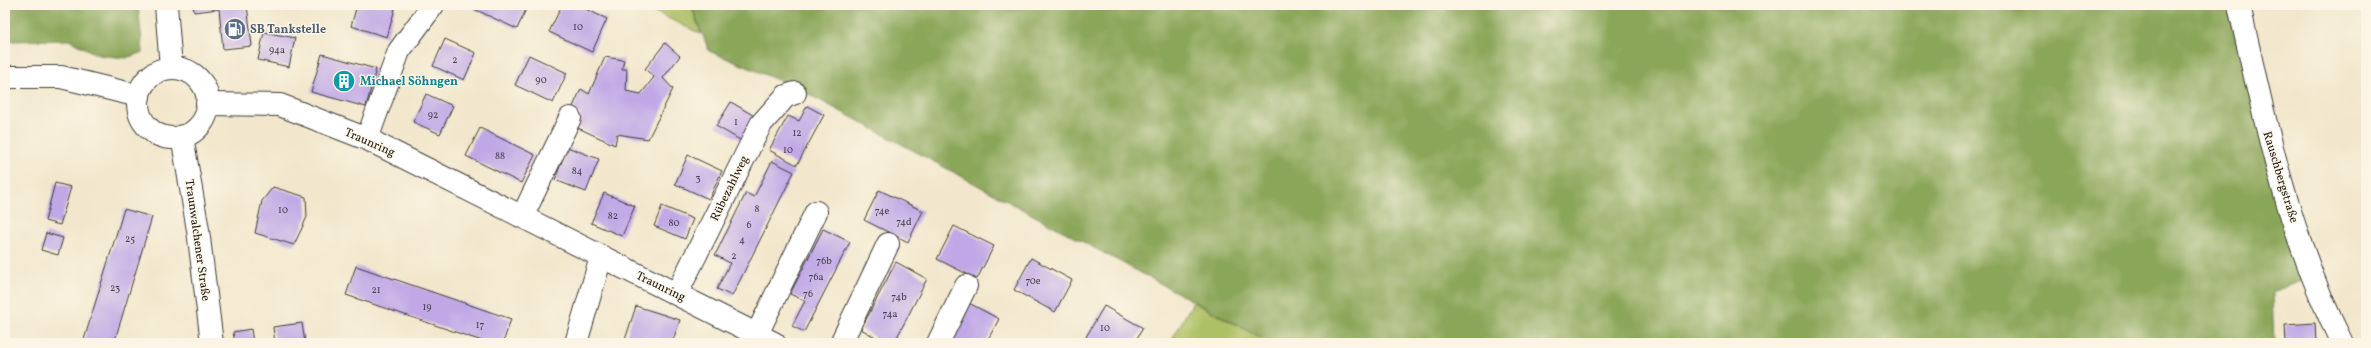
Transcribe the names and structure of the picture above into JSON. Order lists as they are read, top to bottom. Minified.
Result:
{"streets":{"street":["Traunring","Rauschbergstraße","Rübezahlweg","Traunwalchener Straße"]},"crossings":[["Traunring","Rübezahlweg"],["Traunring","Traunwalchener Straße"]],"places":{"fuel station":["SB Tankstelle"],"building":["Michael Söhngen"]},"house_numbers":["10","94a","2","90","92","1","12","10","88","84","3","8","10","74e","82","74d","80","6","25","4","2","76b","76a","70e","23","21","76","74b","19","74a","17","10"]}
